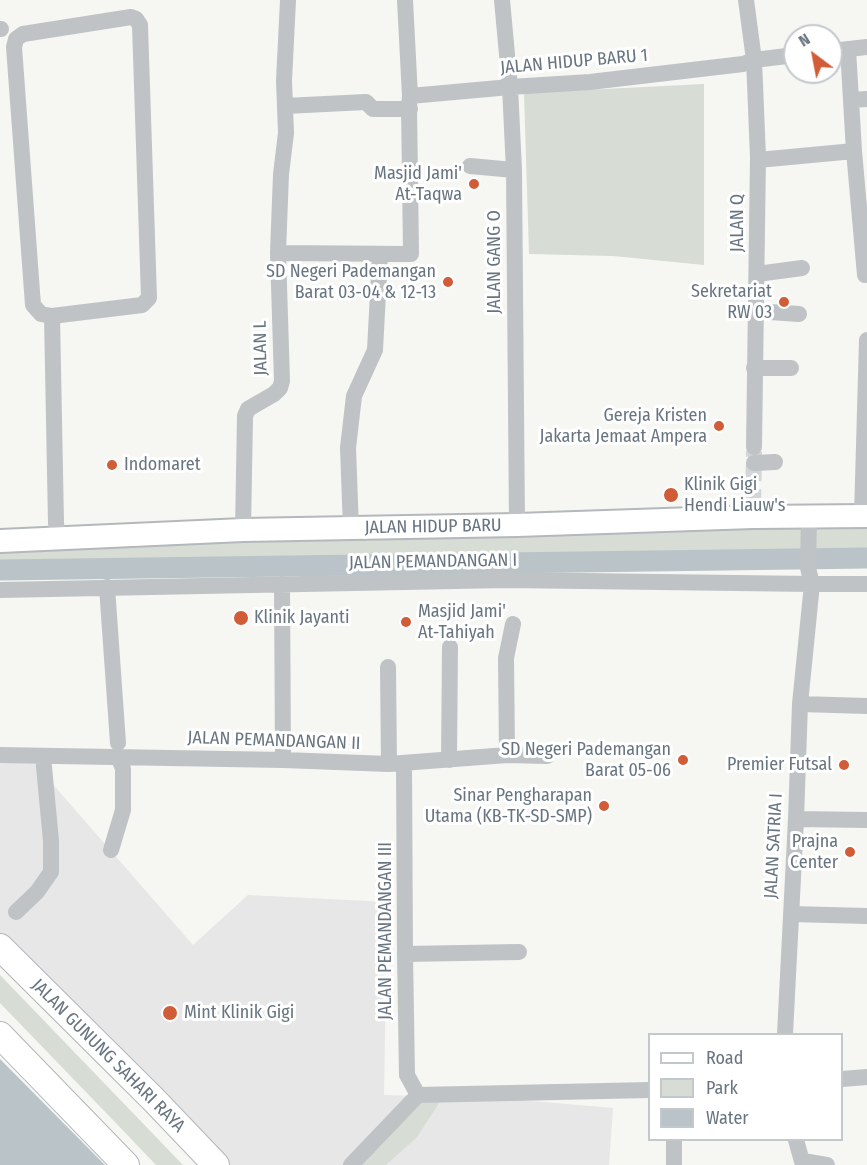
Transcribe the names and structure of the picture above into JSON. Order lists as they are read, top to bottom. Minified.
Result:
{"streets":{"main road":["JALAN GUNUNG SAHARI RAYA"],"street":["JALAN HIDUP BARU 1","JALAN Q","JALAN GANG O","JALAN L","JALAN HIDUP BARU","JALAN PEMANDANGAN I","JALAN PEMANDANGAN II","JALAN SATRIA I","JALAN PEMANDANGAN III"]},"crossings":[["JALAN HIDUP BARU 1","JALAN Q"],["JALAN HIDUP BARU 1","JALAN GANG O"],["JALAN GANG O","JALAN HIDUP BARU"],["JALAN L","JALAN HIDUP BARU"],["JALAN HIDUP BARU","JALAN SATRIA I"],["JALAN PEMANDANGAN I","JALAN SATRIA I"],["JALAN PEMANDANGAN II","JALAN PEMANDANGAN III"]],"places":["Masjid Jami' At-Taqwa","SD Negeri Pademangan Barat 03-04 & 12-13","Sekretariat RW 03","Gereja Kristen Jakarta Jemaat Ampera","Indomaret","Klinik Gigi Hendi Liauw's","Klinik Jayanti","Masjid Jami' At-Tahiyah","SD Negeri Pademangan Barat 05-06","Premier Futsal","Sinar Pengharapan Utama (KB-TK-SD-SMP)","Prajna Center","Mint Klinik Gigi"],"legend":["Road","Park","Water"],"north":"top left"}
